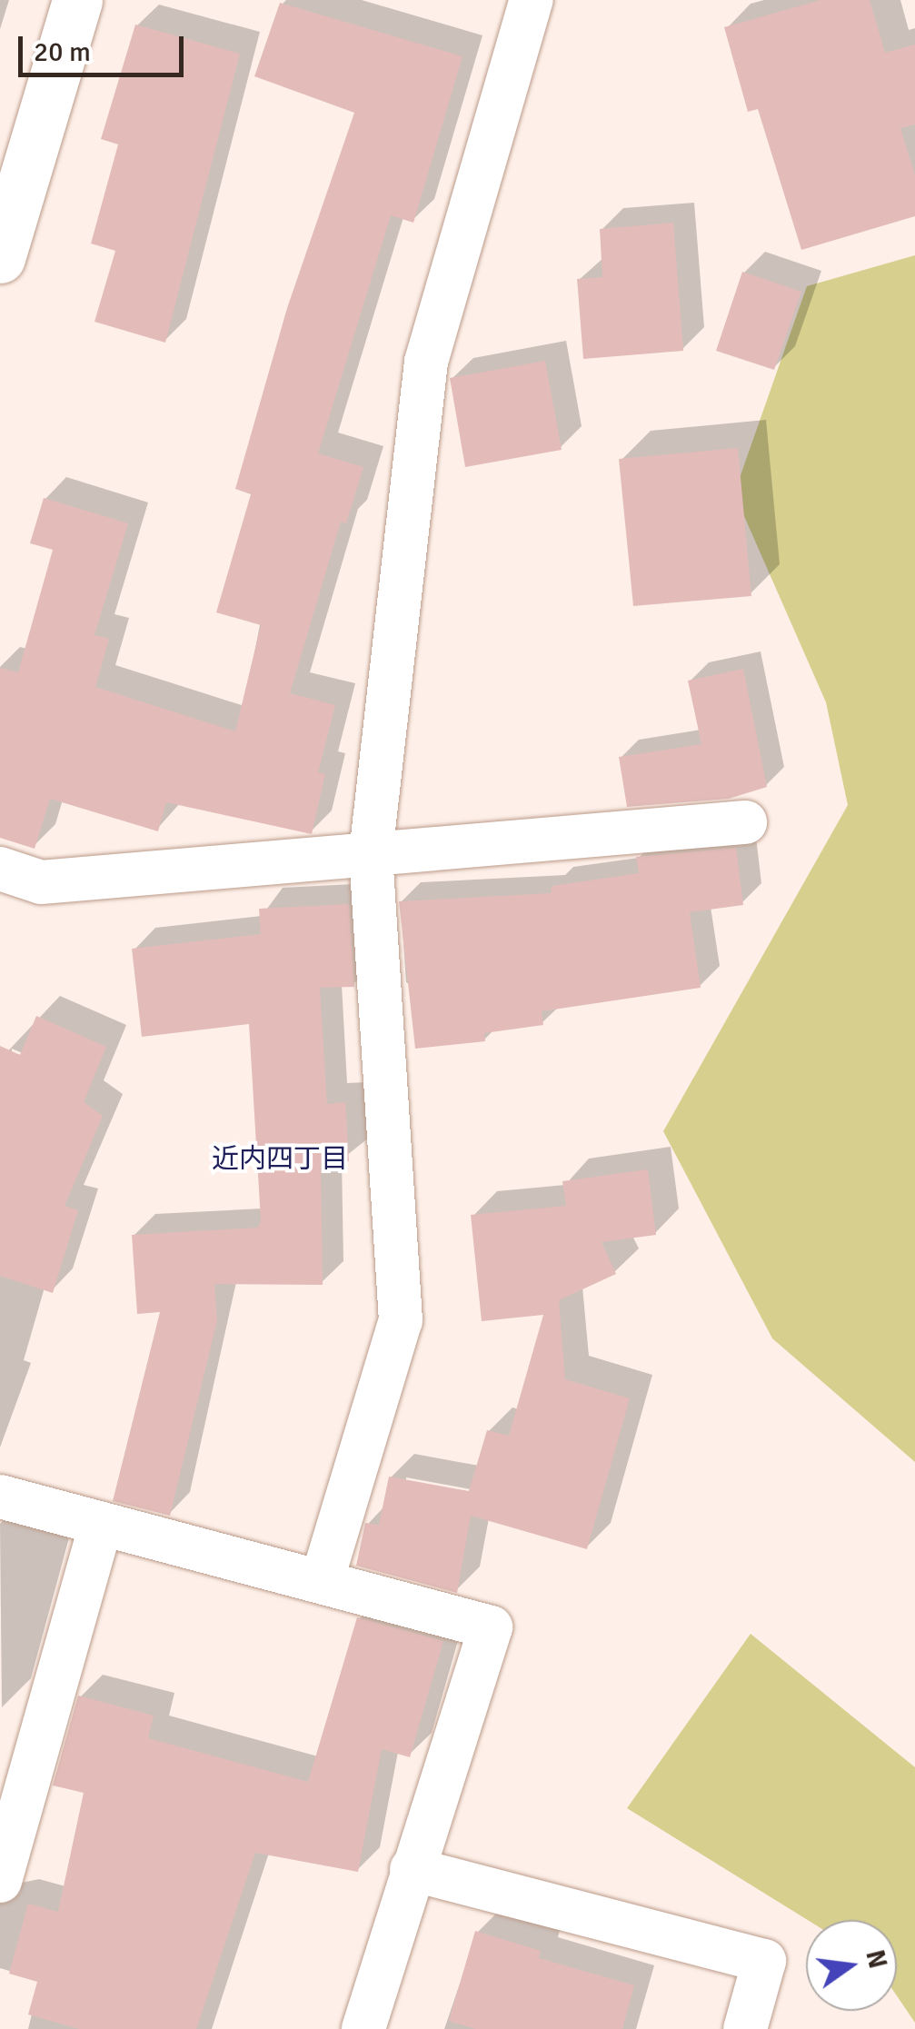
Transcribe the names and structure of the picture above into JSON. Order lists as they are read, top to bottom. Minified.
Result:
{"districts":["近内四丁目"],"scale_bar":"20 m","north":"right"}
